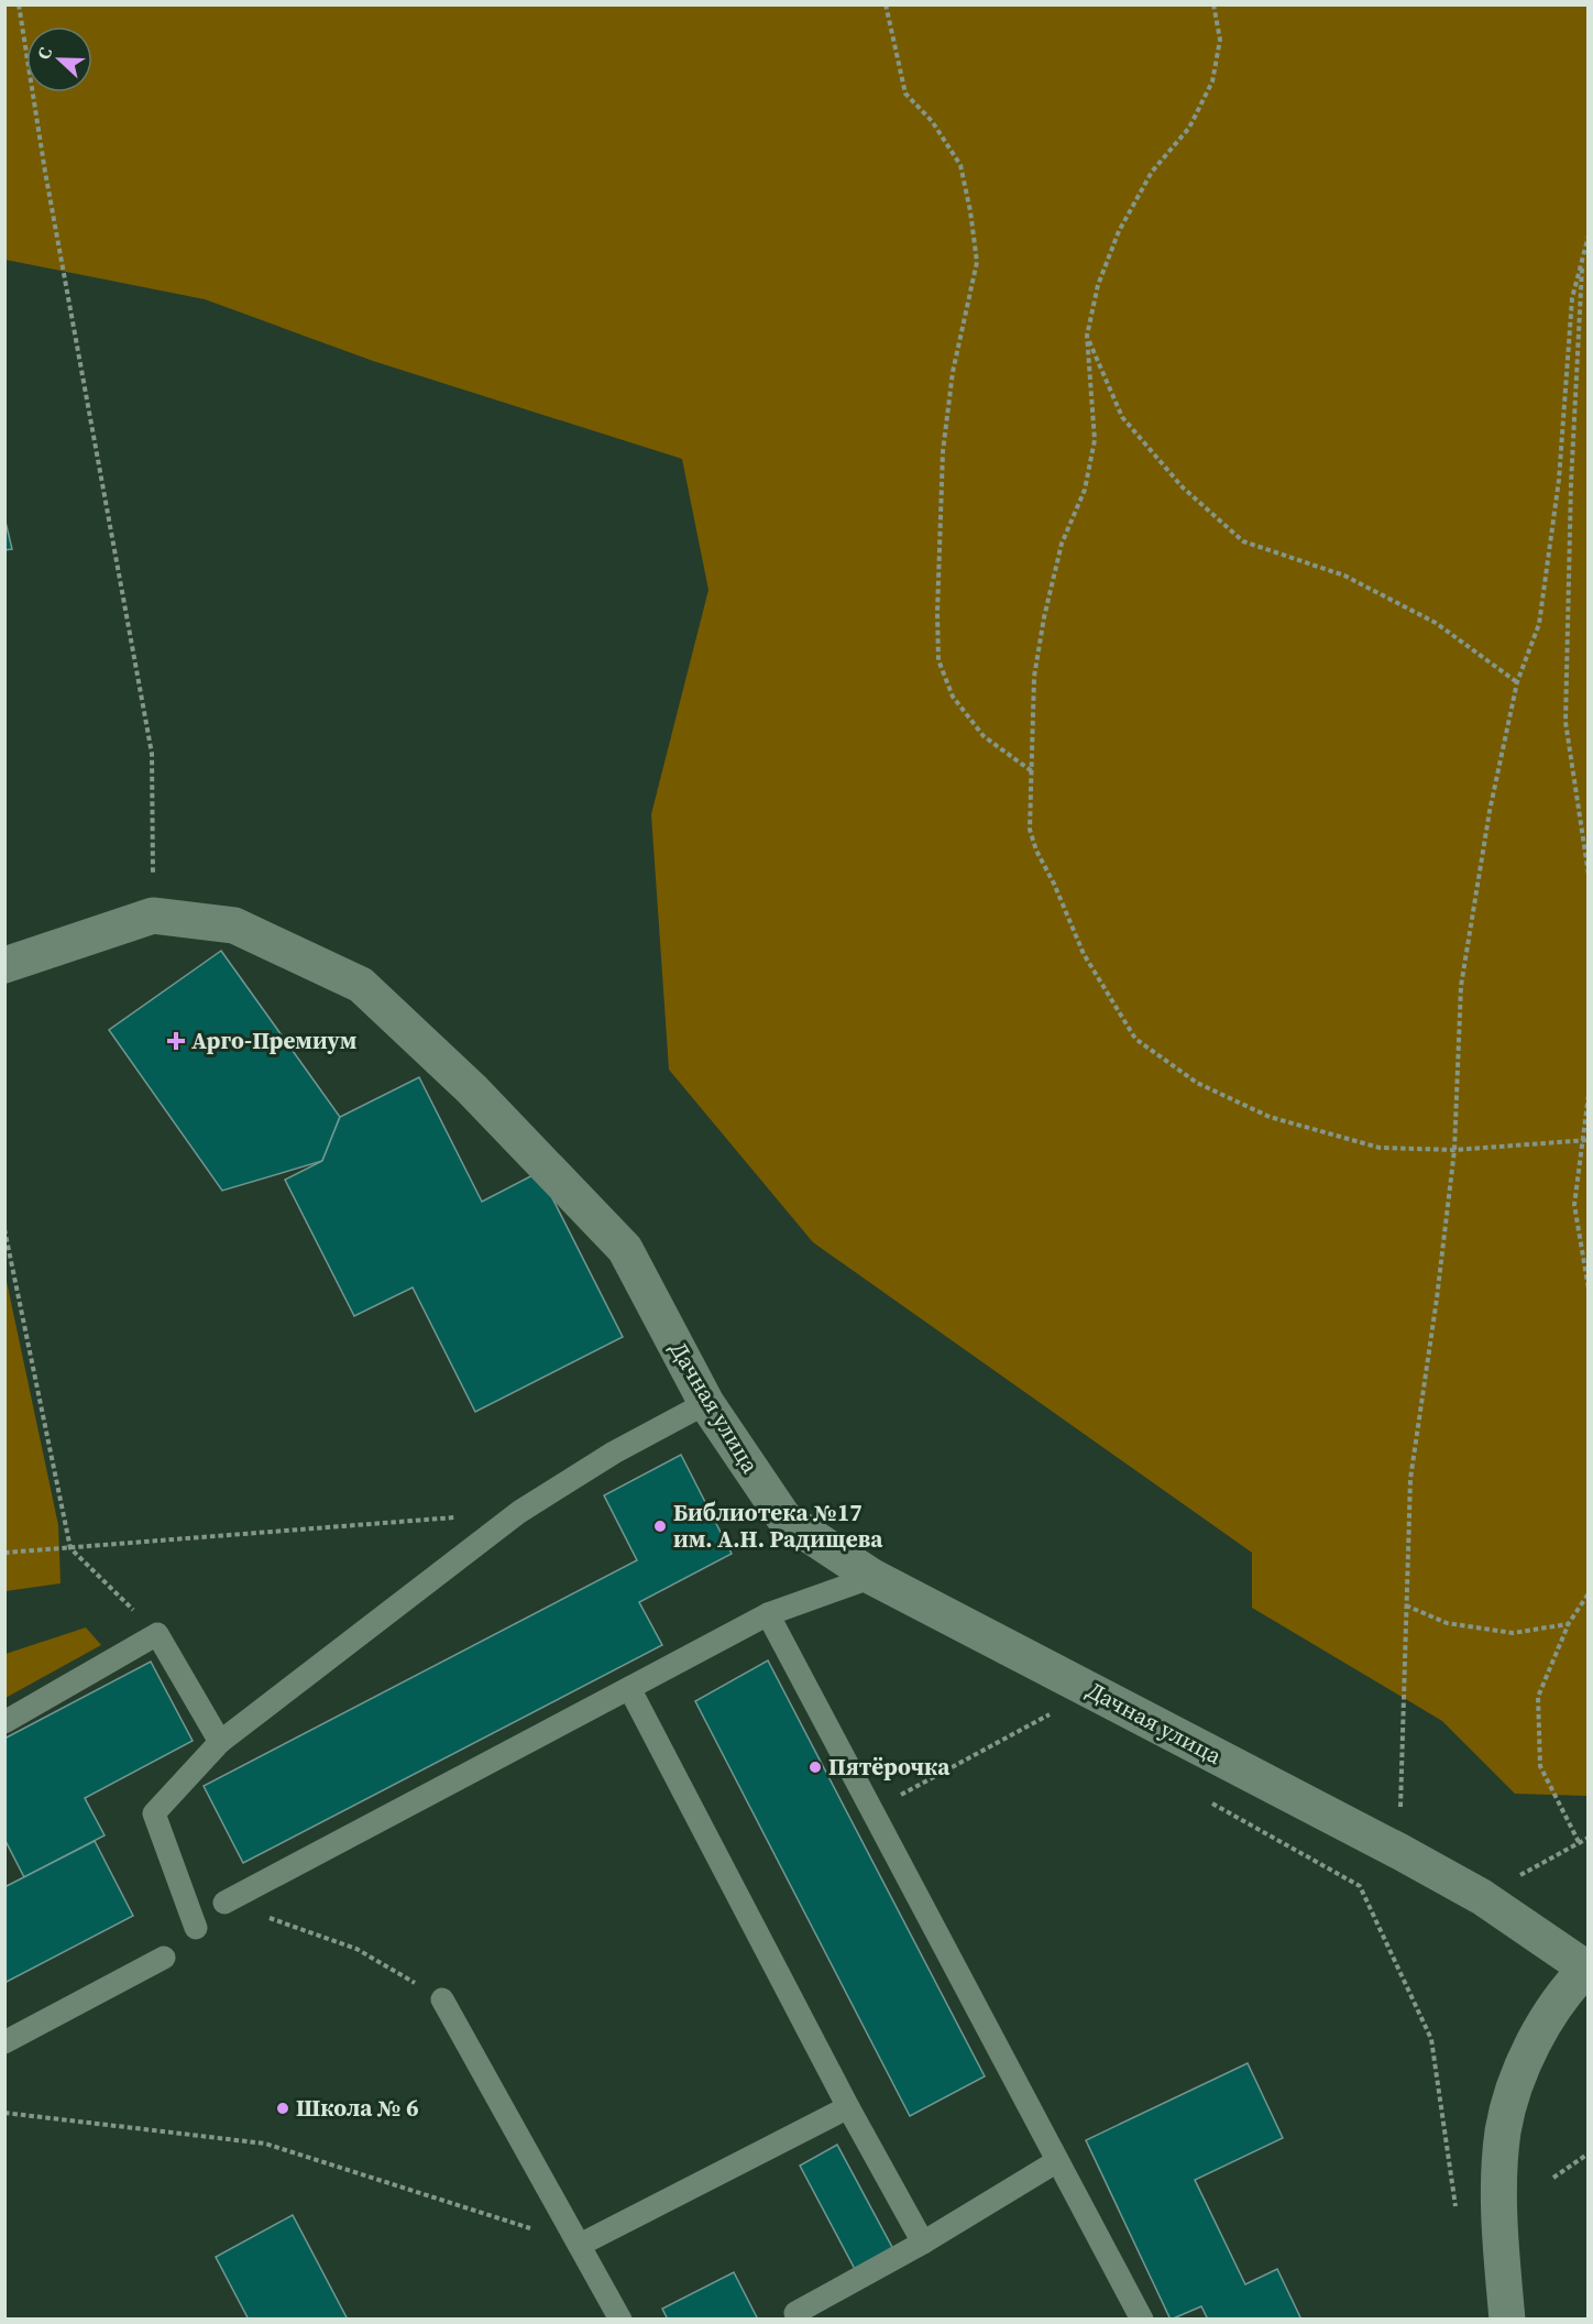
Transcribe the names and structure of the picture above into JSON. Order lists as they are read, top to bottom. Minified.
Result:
{"streets":{"street":["Дачная улица"]},"places":{"health":["Арго-Премиум"],"other":["Библиотека №17 им. А.Н. Радищева","Пятёрочка","Школа № 6"]},"north":"left"}
